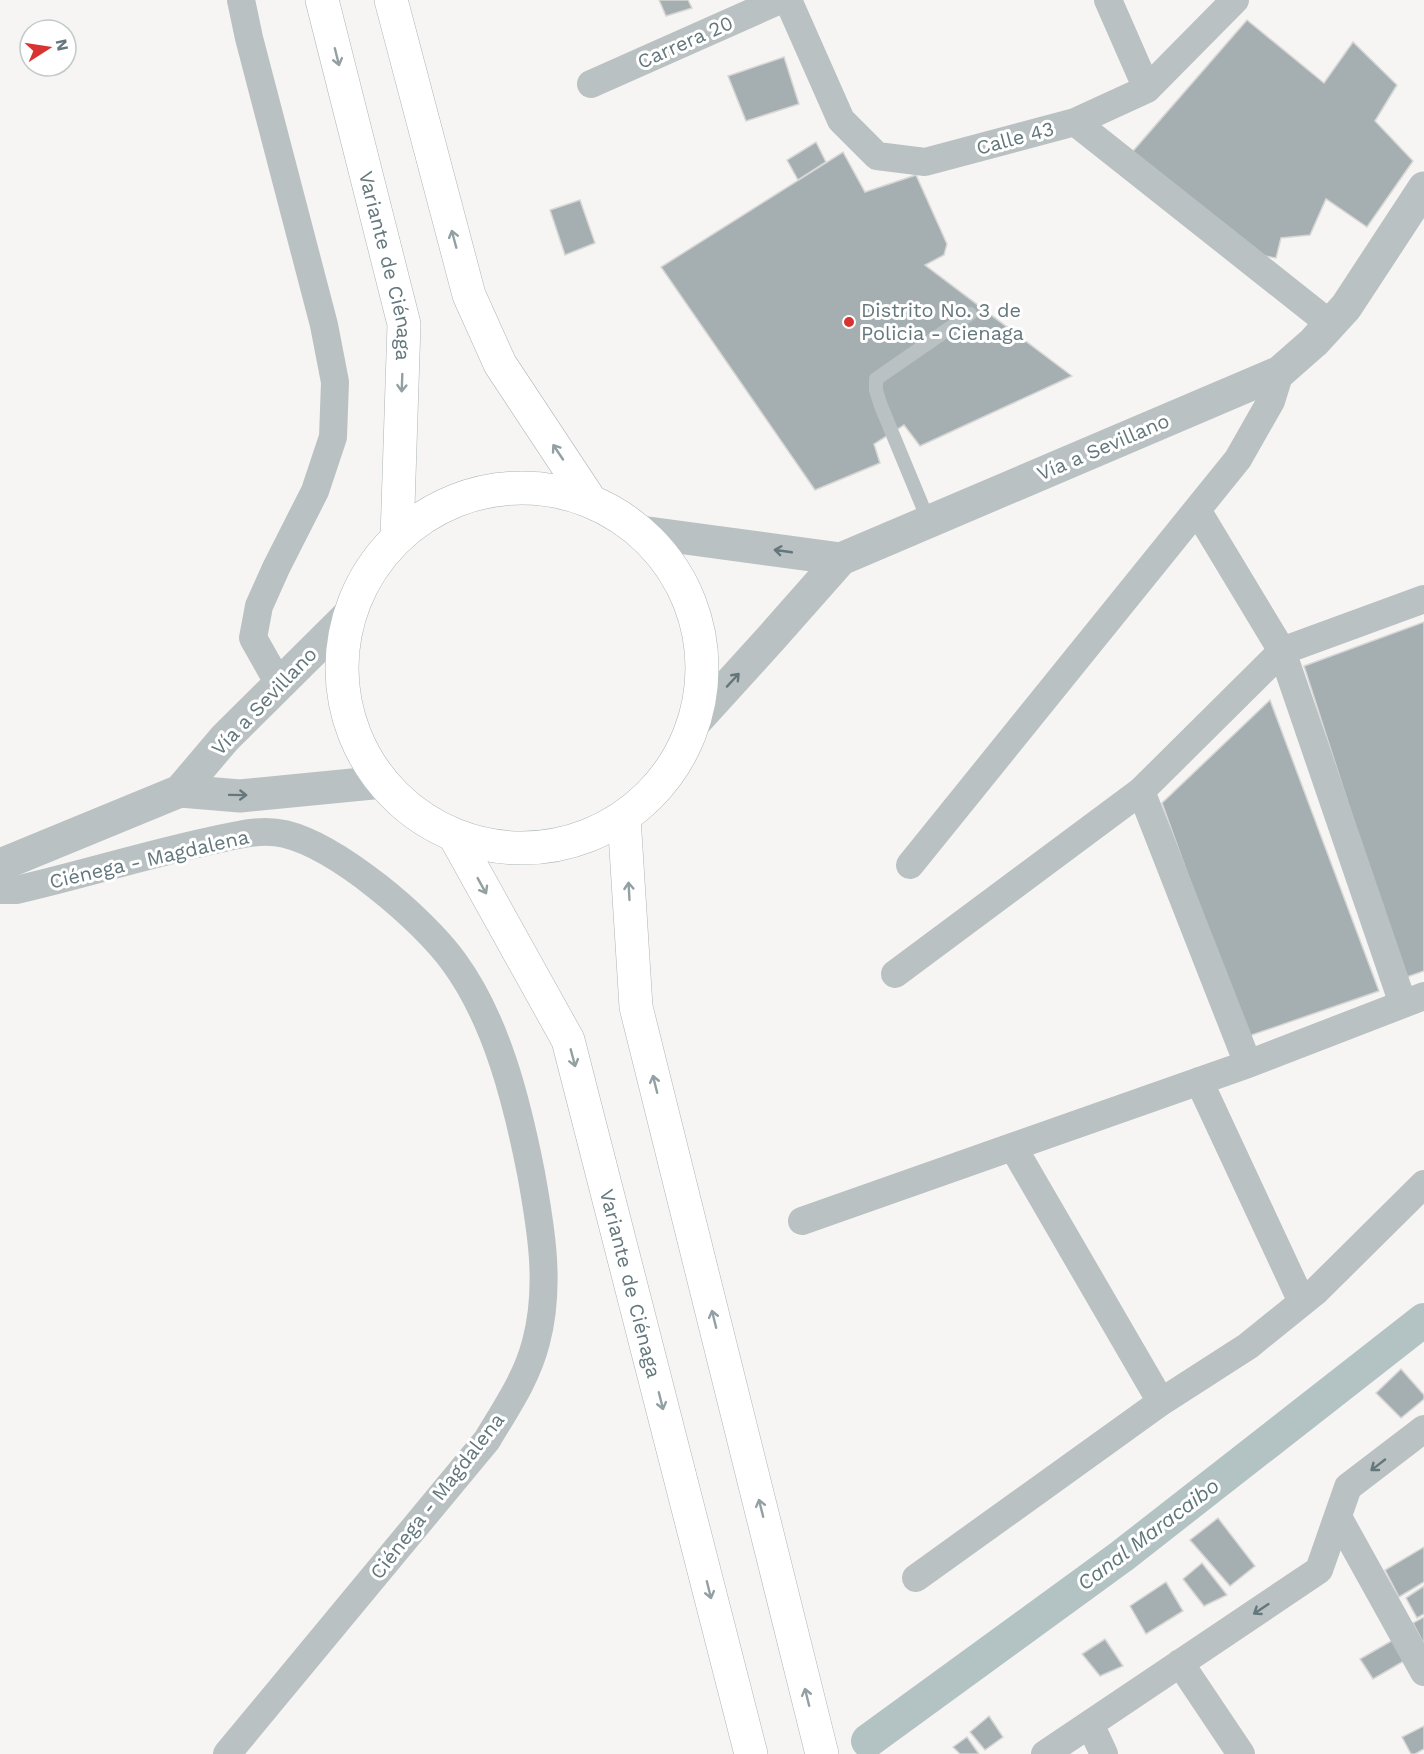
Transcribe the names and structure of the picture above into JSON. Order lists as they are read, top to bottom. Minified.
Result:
{"streets":{"highway":["Variante de Ciénaga"],"street":["Carrera 20","Calle 43","Vía a Sevillano","Ciénega - Magdalena"]},"water":["Canal Maracaibo"],"places":["Distrito No. 3 de Policia - Cienaga"],"north":"right"}
